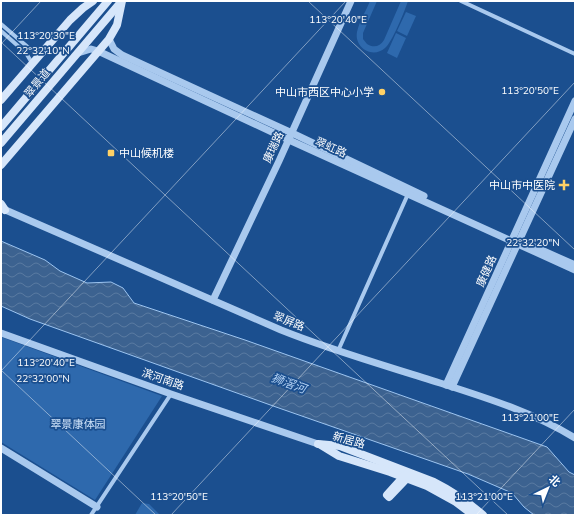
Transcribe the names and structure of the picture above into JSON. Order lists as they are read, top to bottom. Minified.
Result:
{"streets":{"main road":["翠景道","新居路"],"street":["康瑞路","翠虹路","康健路","翠屏路","滨河南路"]},"crossings":[["康瑞路","翠虹路"],["康瑞路","翠屏路"],["翠虹路","康健路"],["康健路","翠屏路"],["滨河南路","新居路"]],"water":["狮滘河"],"parks":["翠景康体园"],"places":{"other":["中山市西区中心小学"],"transit":["中山候机楼"],"health":["中山市中医院"]},"north":"top right","coordinates":["113°20'40\"E","113°20'30\"E","22°32'10\"N","113°20'50\"E","22°32'20\"N","22°32'00\"N","113°21'00\"E"]}
